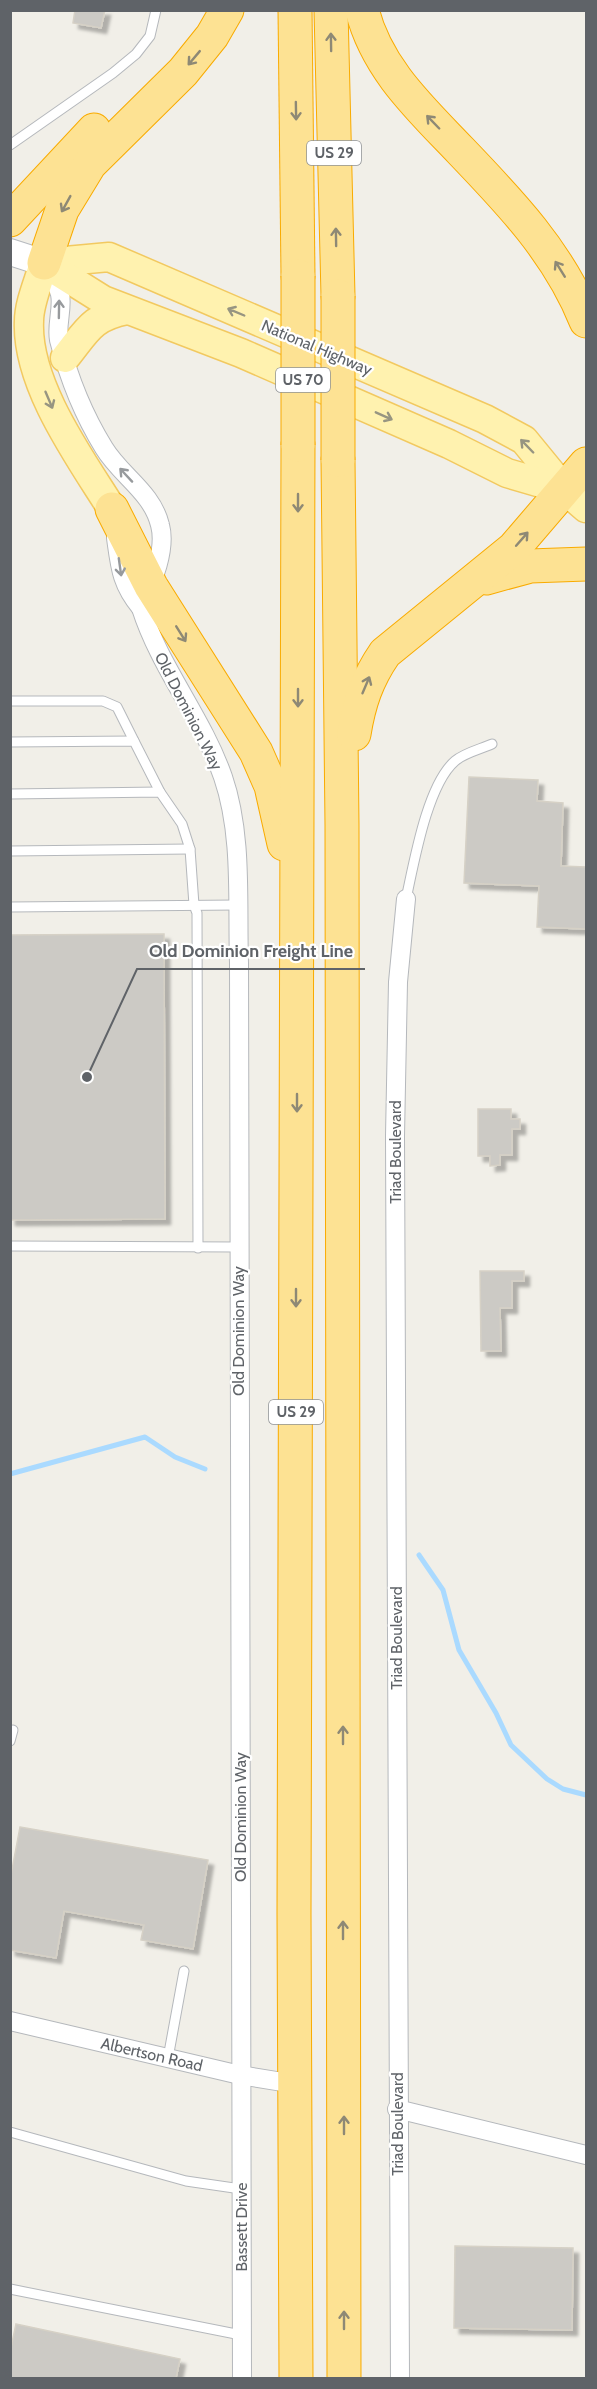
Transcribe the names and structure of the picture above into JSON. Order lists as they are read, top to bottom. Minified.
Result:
{"streets":{"highway":["US 29"],"main road":["National Highway","US 70"],"street":["Old Dominion Way","Triad Boulevard","Albertson Road","Bassett Drive"]},"crossings":[["US 29","Albertson Road"],["Old Dominion Way","Albertson Road"],["Old Dominion Way","Bassett Drive"],["Albertson Road","Bassett Drive"]],"places":["Old Dominion Freight Line"]}
